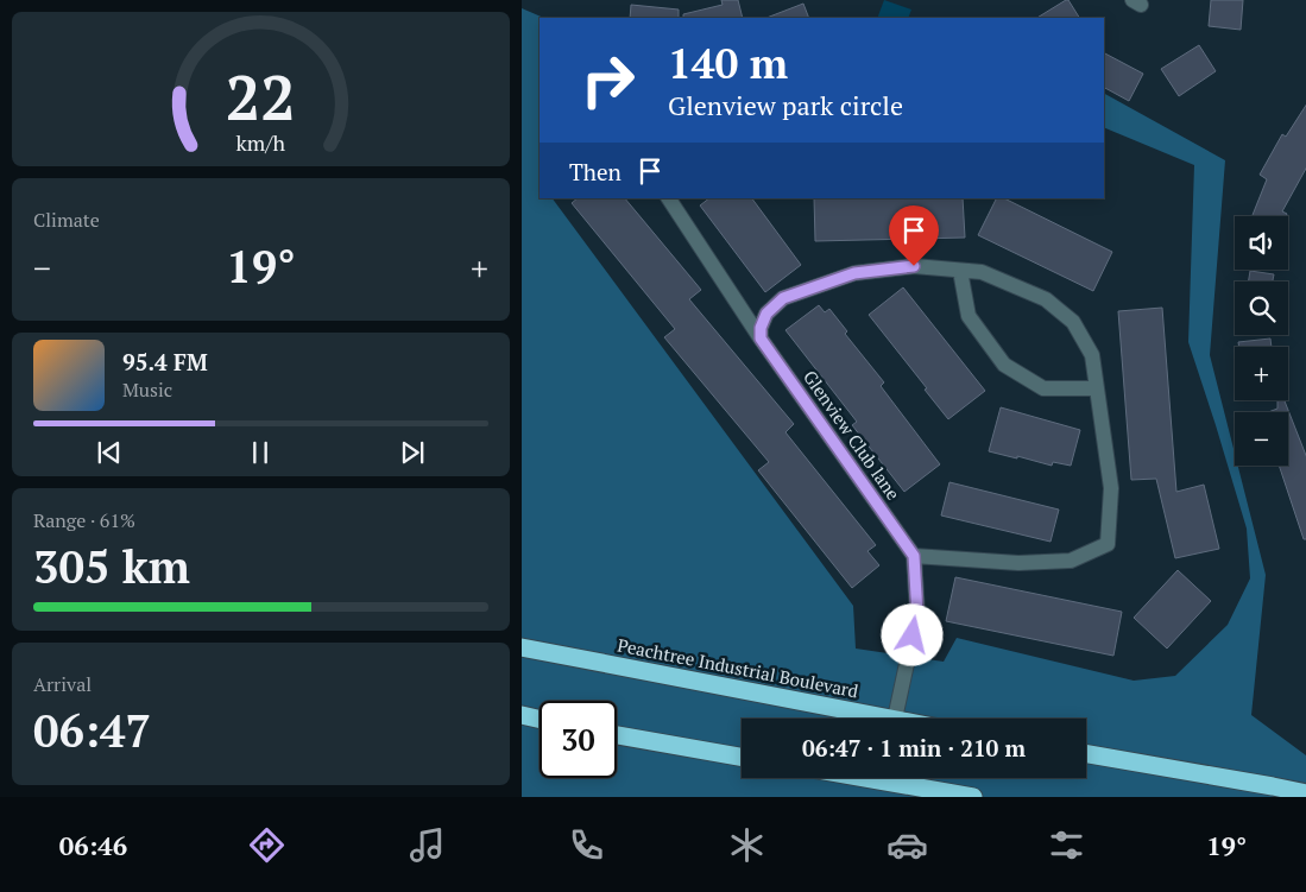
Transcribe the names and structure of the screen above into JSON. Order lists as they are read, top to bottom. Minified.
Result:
{"streets":{"highway":["Peachtree Industrial Boulevard"],"street":["Glenview Club lane"]},"page":{"turn":["140 m","Glenview park circle"],"then":"Then","tile":["Climate",["Range · 61%","305 km"],["Arrival","06:47"]],"map_buttons":["+","−"],"heat":["−","19°","+"],"song":["95.4 FM","Music"],"limit":"30","trip":"06:47 · 1 min · 210 m","tabs":["06:46","19°"],"gauge":["22","km/h"]}}
